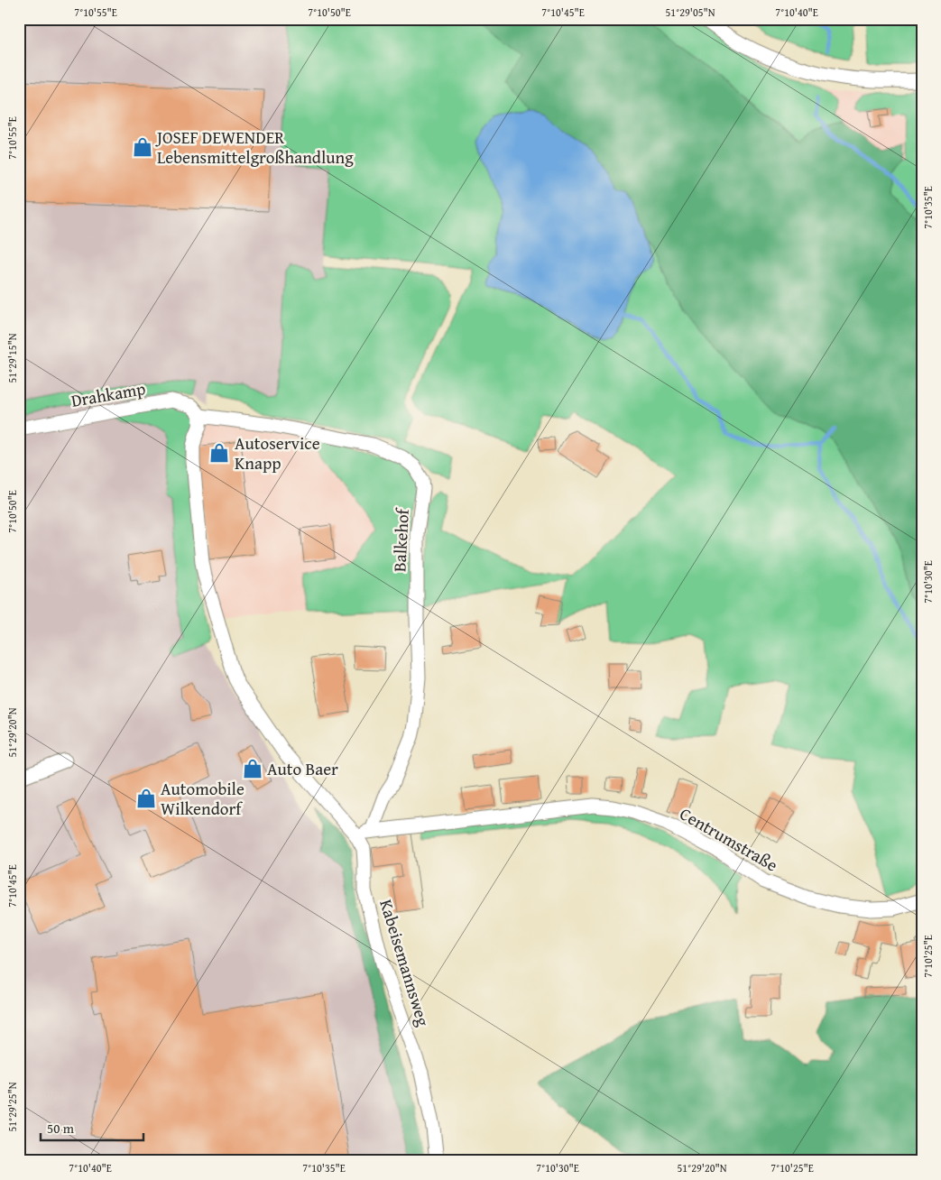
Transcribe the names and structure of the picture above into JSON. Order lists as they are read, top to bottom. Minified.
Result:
{"streets":{"street":["Drahkamp","Balkehof","Centrumstraße","Kabeisemannsweg"]},"crossings":[["Drahkamp","Balkehof"],["Drahkamp","Kabeisemannsweg"],["Balkehof","Centrumstraße"],["Balkehof","Kabeisemannsweg"],["Centrumstraße","Kabeisemannsweg"]],"places":{"shop":["JOSEF DEWENDER Lebensmittelgroßhandlung","Autoservice Knapp","Auto Baer","Automobile Wilkendorf"]},"scale_bar":"50 m","coordinates":["7°10'55\"E","7°10'50\"E","7°10'45\"E","51°29'05\"N","7°10'40\"E","7°10'35\"E","51°29'15\"N","7°10'30\"E","51°29'20\"N","7°10'25\"E","51°29'25\"N"]}
